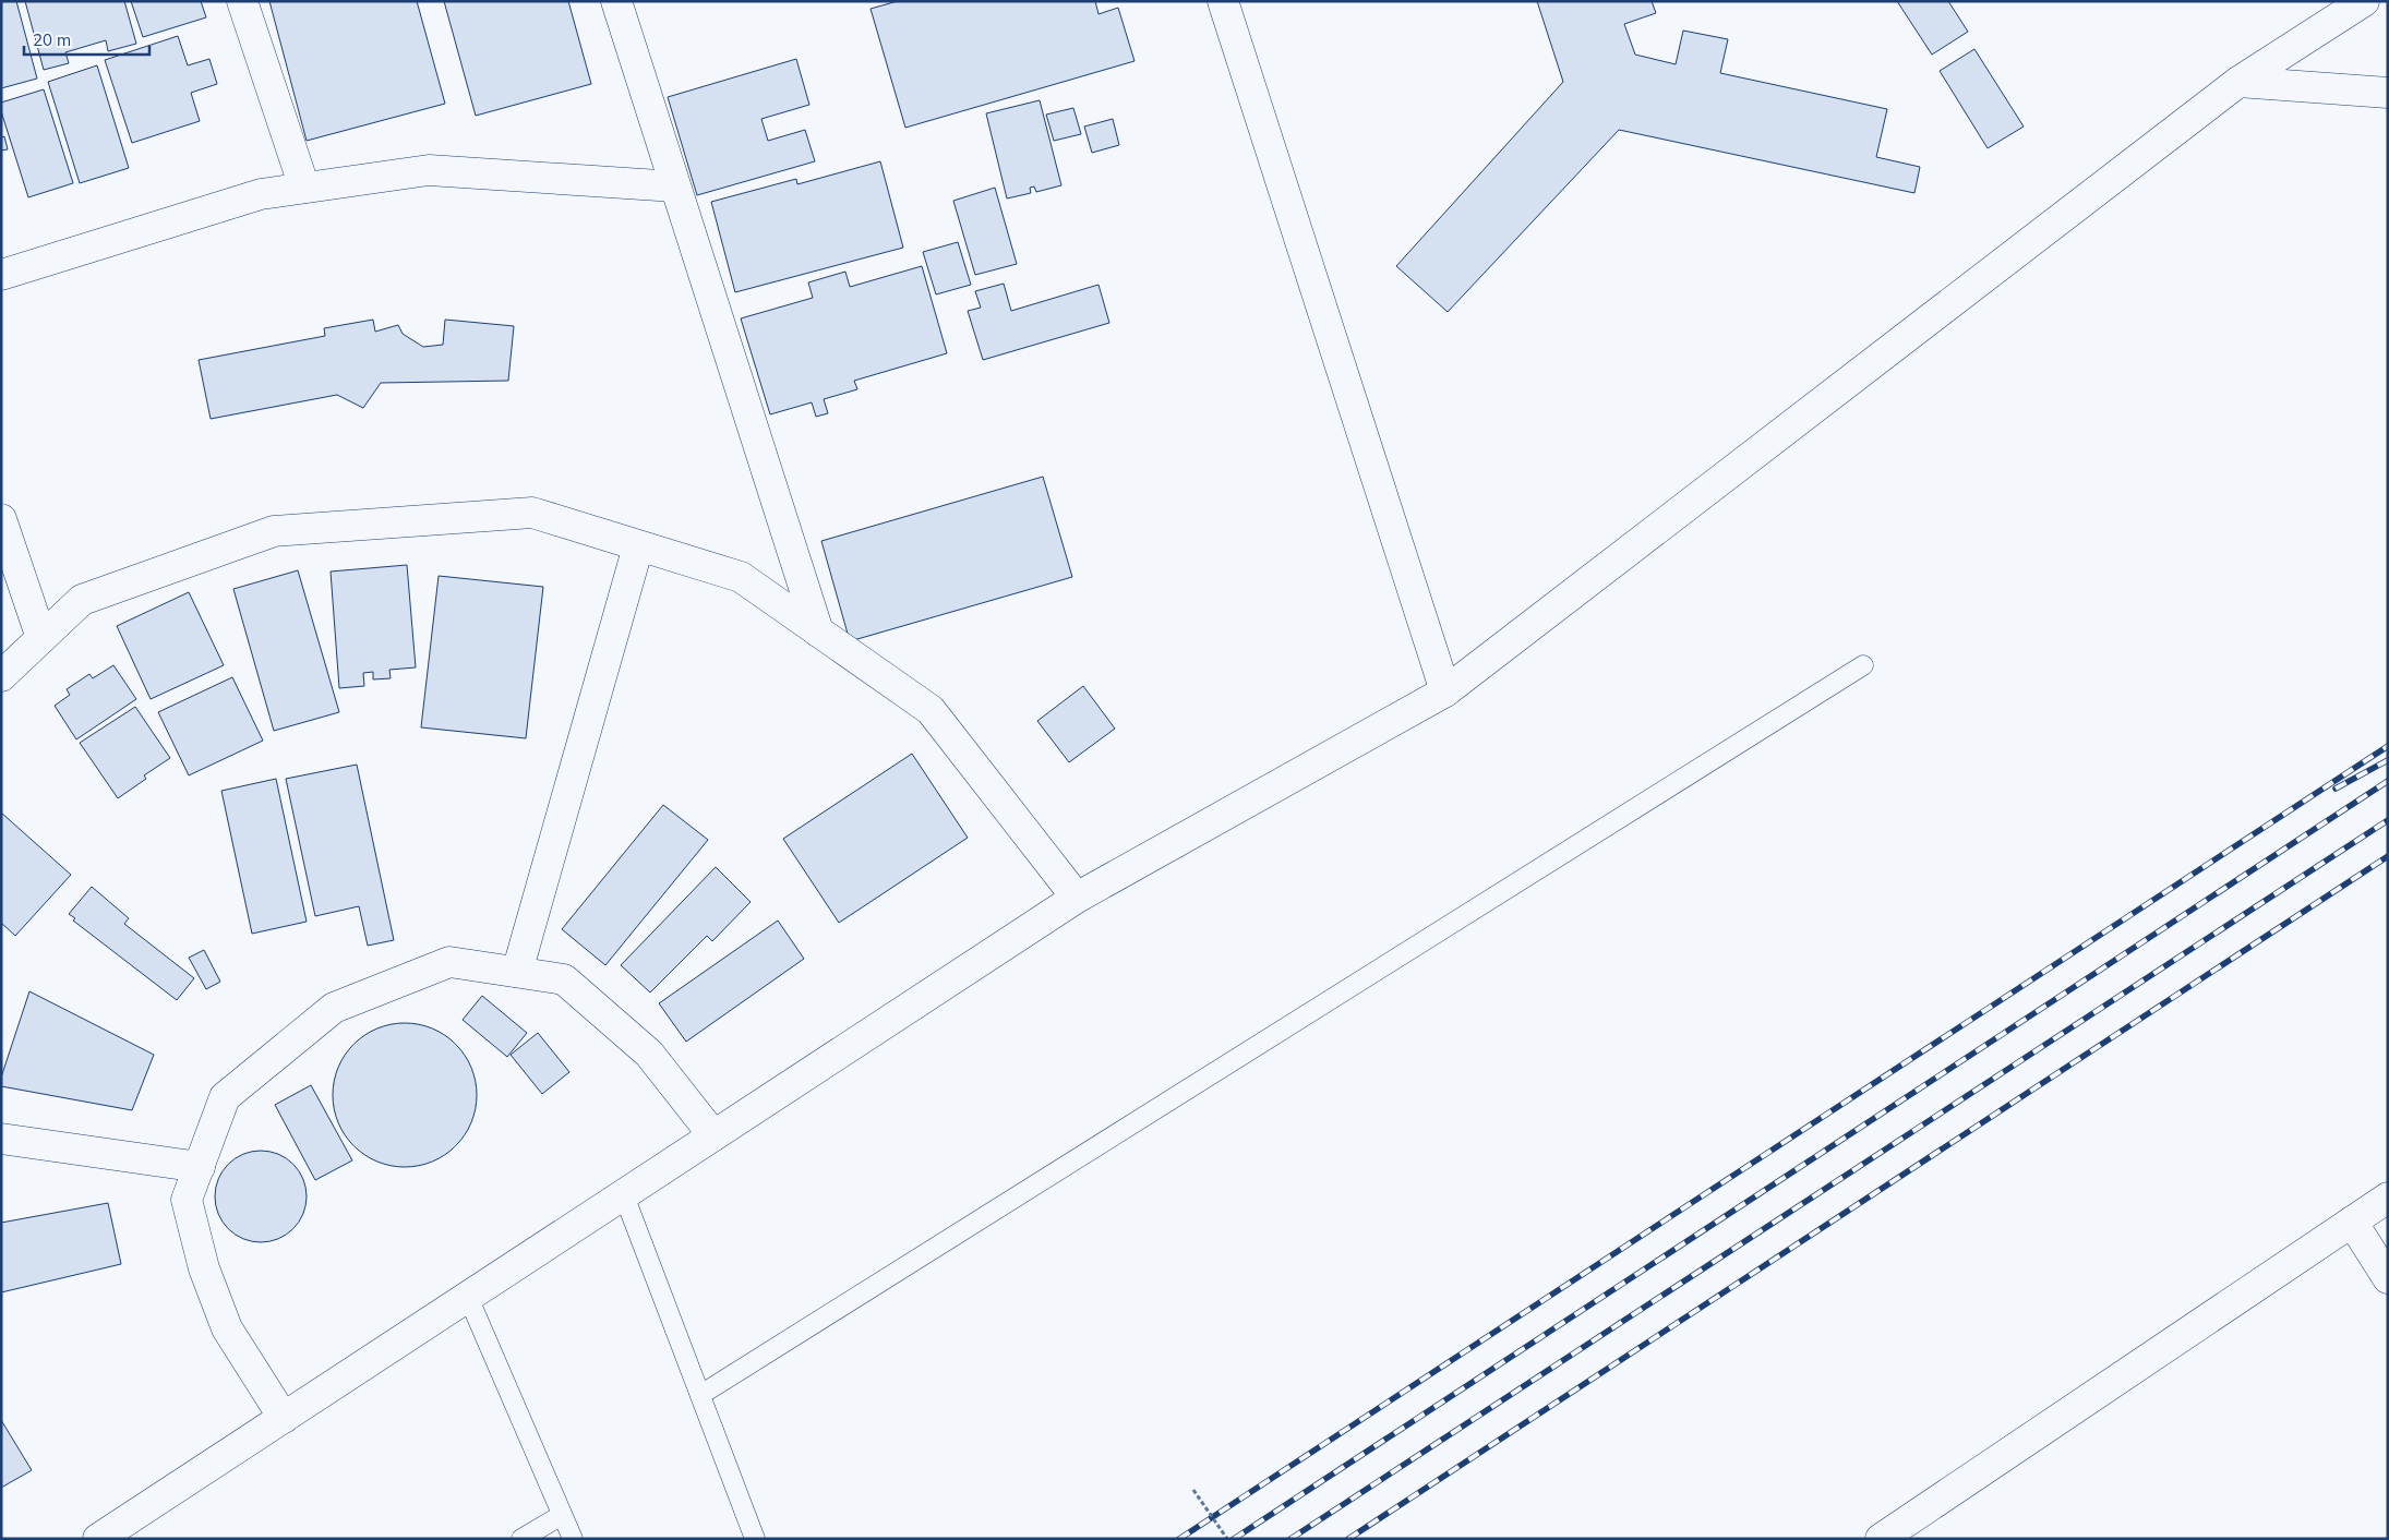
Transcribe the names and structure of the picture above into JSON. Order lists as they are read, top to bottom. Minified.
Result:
{"scale_bar":"20 m"}
